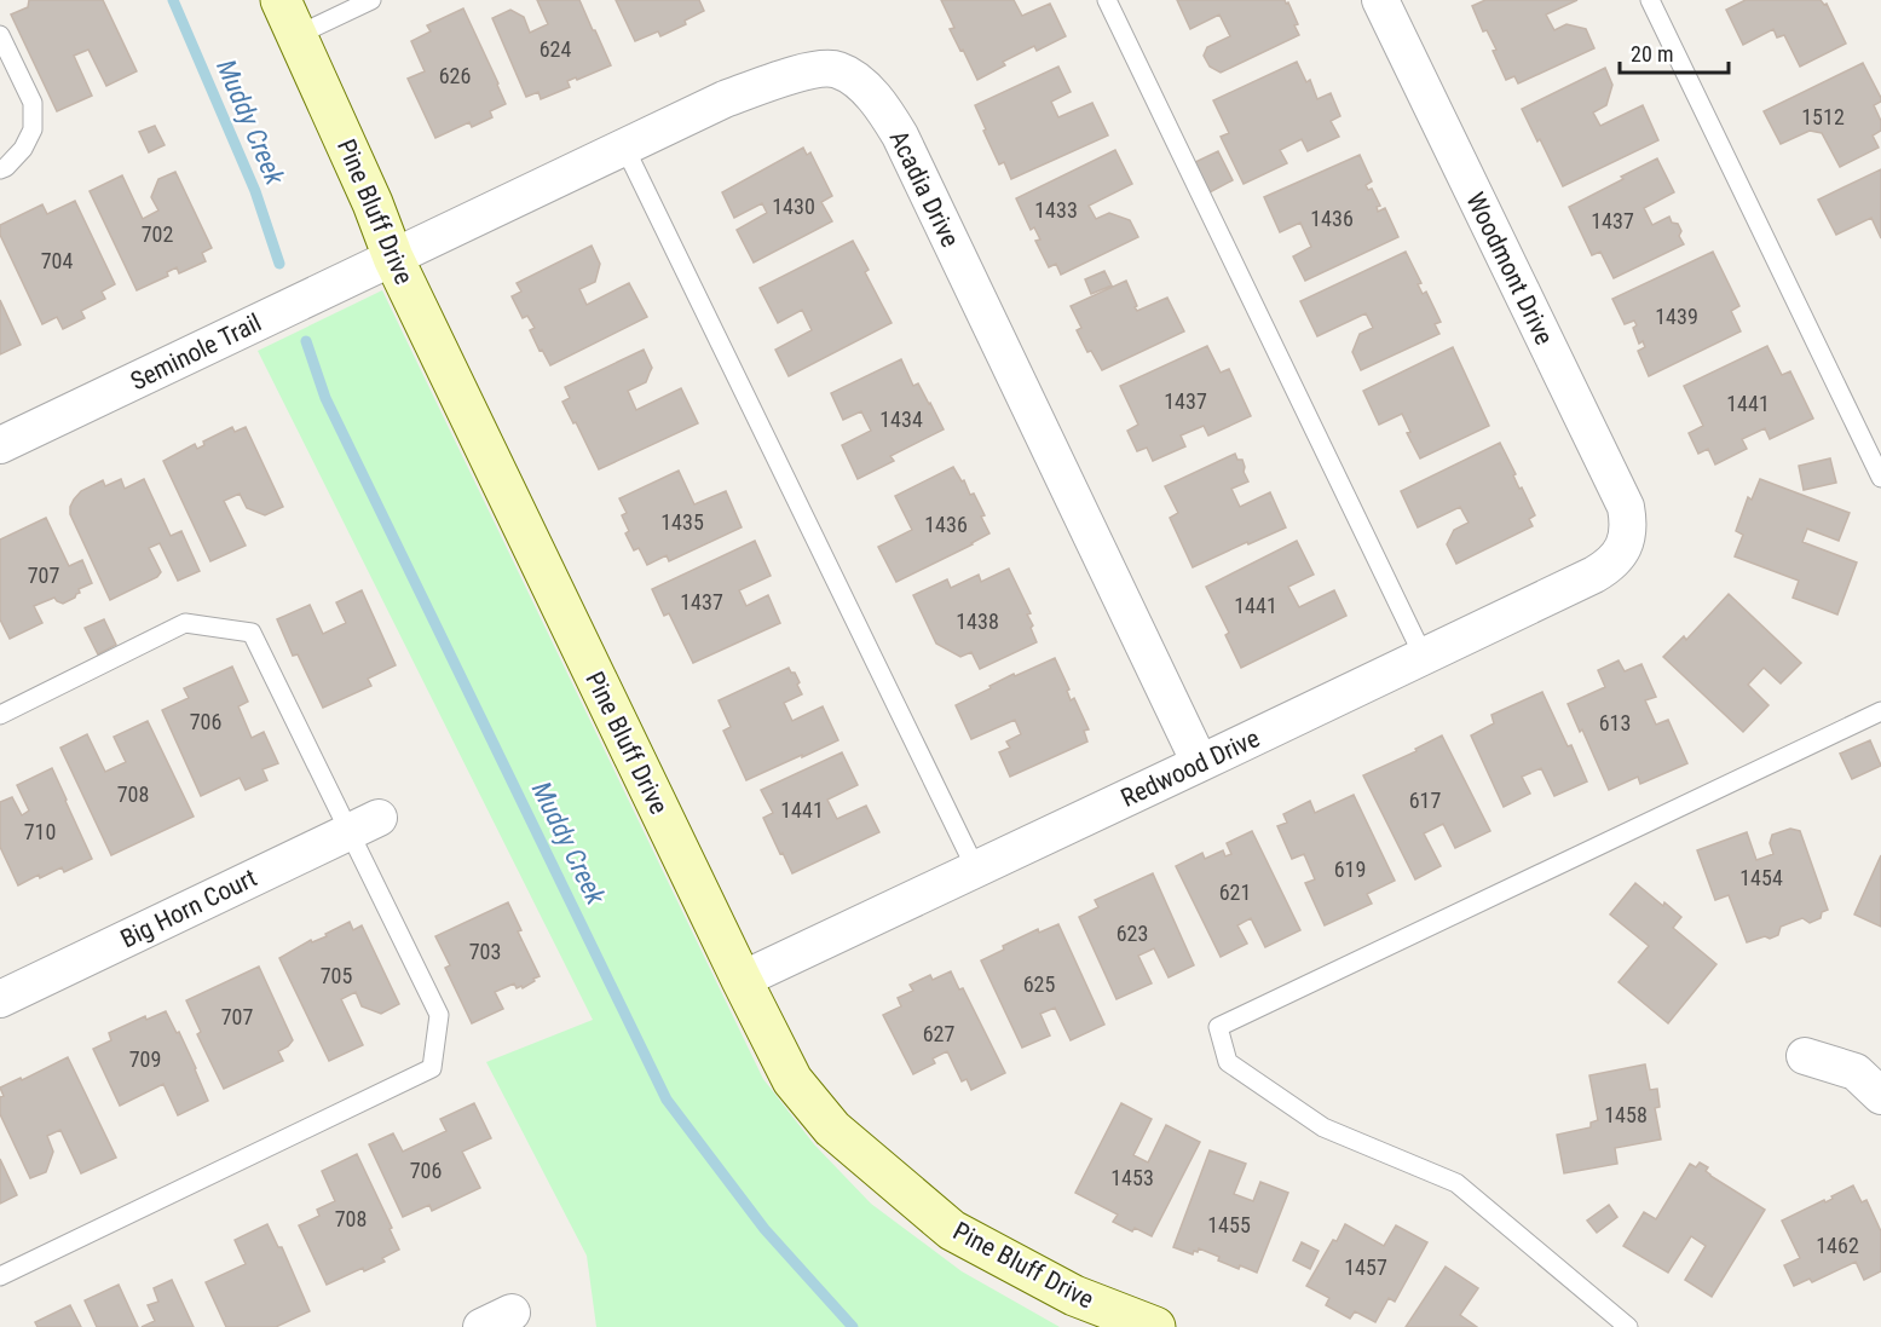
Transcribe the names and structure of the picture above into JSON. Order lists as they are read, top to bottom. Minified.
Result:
{"streets":{"street":["Acadia Drive","Pine Bluff Drive","Woodmont Drive","Seminole Trail","Redwood Drive","Big Horn Court"]},"crossings":[["Acadia Drive","Pine Bluff Drive"],["Acadia Drive","Seminole Trail"],["Acadia Drive","Redwood Drive"],["Pine Bluff Drive","Seminole Trail"],["Pine Bluff Drive","Redwood Drive"],["Woodmont Drive","Redwood Drive"]],"water":["Muddy Creek"],"house_numbers":["624","626","1512","1430","1433","1436","1437","702","704","1439","1437","1441","1434","1435","1436","707","1437","1441","1438","706","613","708","617","1441","710","619","1454","621","623","703","705","625","707","627","709","1458","706","1453","708","1455","1462","1457"],"scale_bar":"20 m"}
